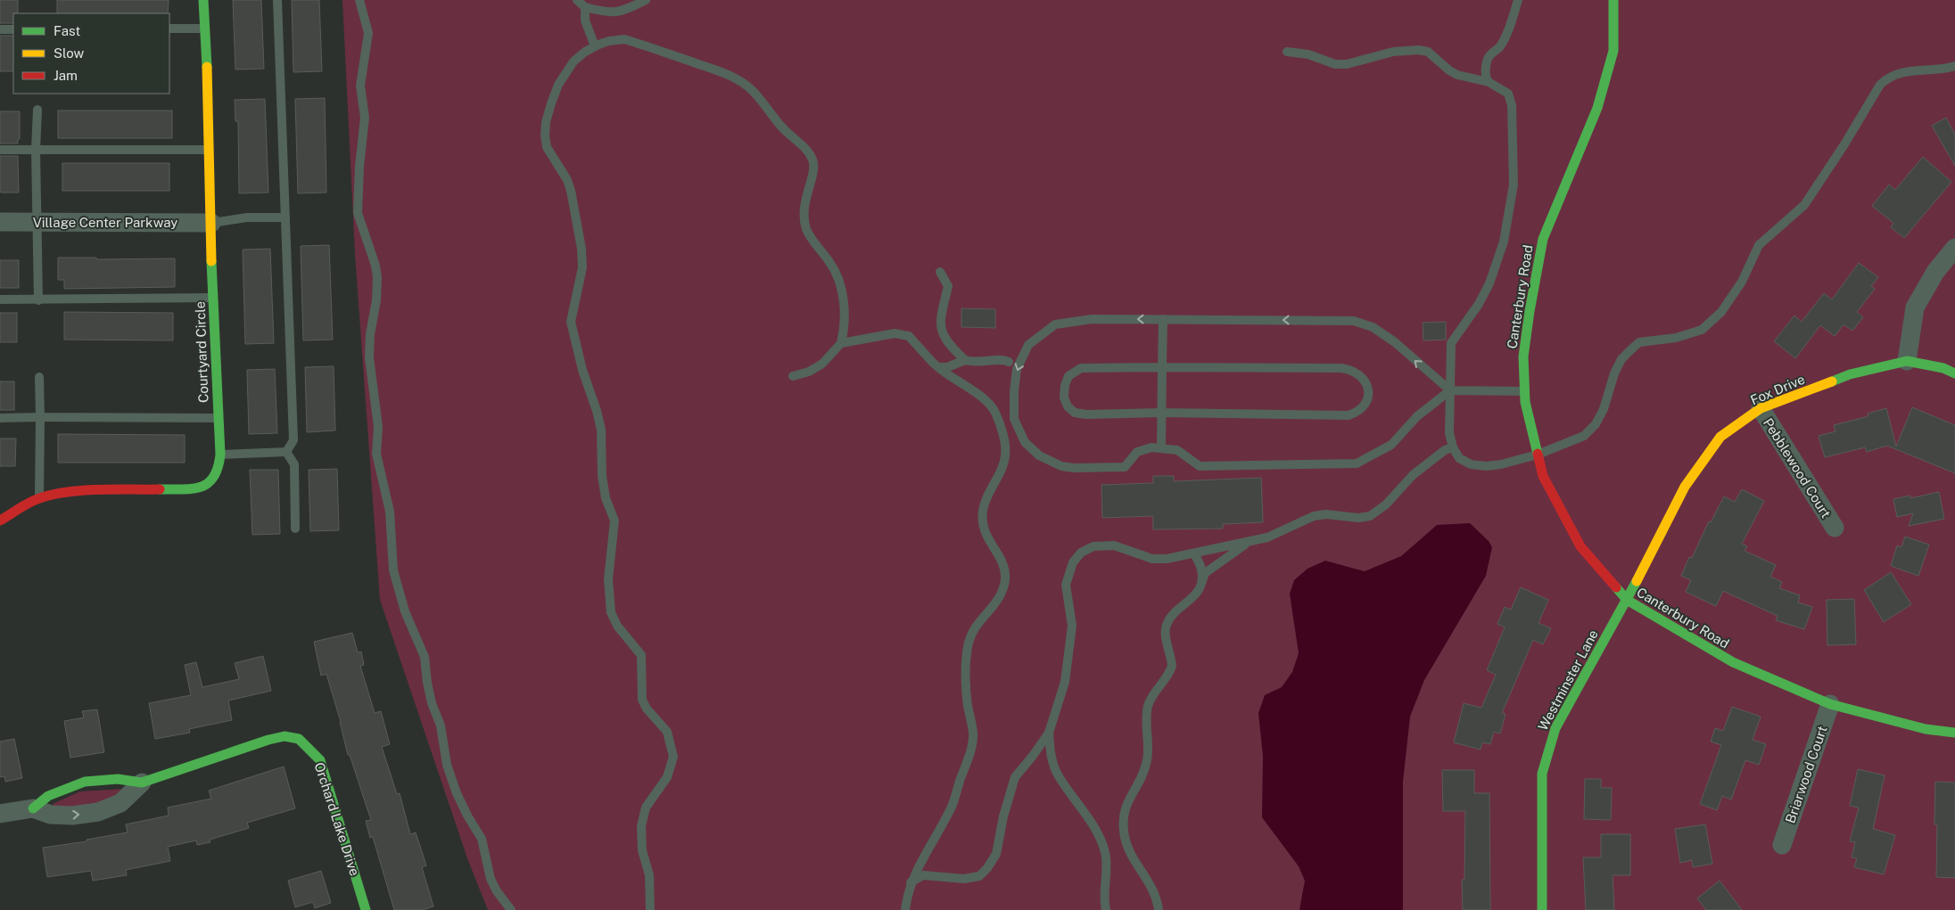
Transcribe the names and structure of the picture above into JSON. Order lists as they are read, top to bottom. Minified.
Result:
{"streets":{"street":["Village Center Parkway","Canterbury Road","Courtyard Circle","Fox Drive","Pebblewood Court","Westminster Lane","Briarwood Court","Orchard Lake Drive"]},"crossings":[["Village Center Parkway","Courtyard Circle"],["Canterbury Road","Fox Drive"],["Canterbury Road","Westminster Lane"],["Canterbury Road","Briarwood Court"],["Fox Drive","Pebblewood Court"],["Fox Drive","Westminster Lane"]],"legend":["Fast","Slow","Jam"]}
